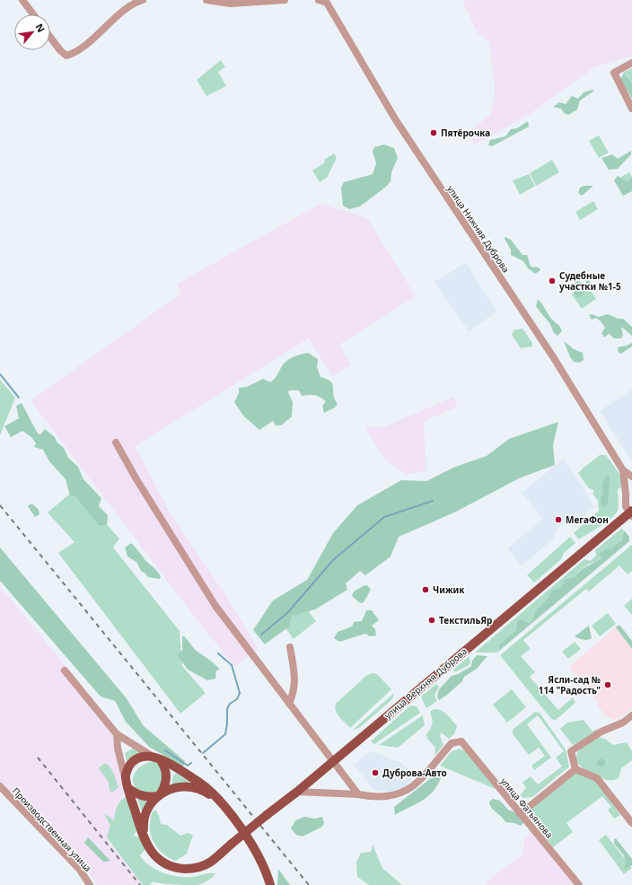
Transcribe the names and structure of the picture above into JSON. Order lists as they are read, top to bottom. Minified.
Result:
{"streets":{"main road":["улица Верхняя Дуброва"],"street":["улица Нижняя Дуброва","улица Фатьянова","Производственная улица"]},"crossings":[["улица Нижняя Дуброва","улица Верхняя Дуброва"]],"places":["Пятёрочка","Судебные участки №1-5","МегаФон","Чижик","ТекстильЯр","Ясли-сад № 114 \"Радость\"","Дуброва-Авто"],"north":"top right"}
